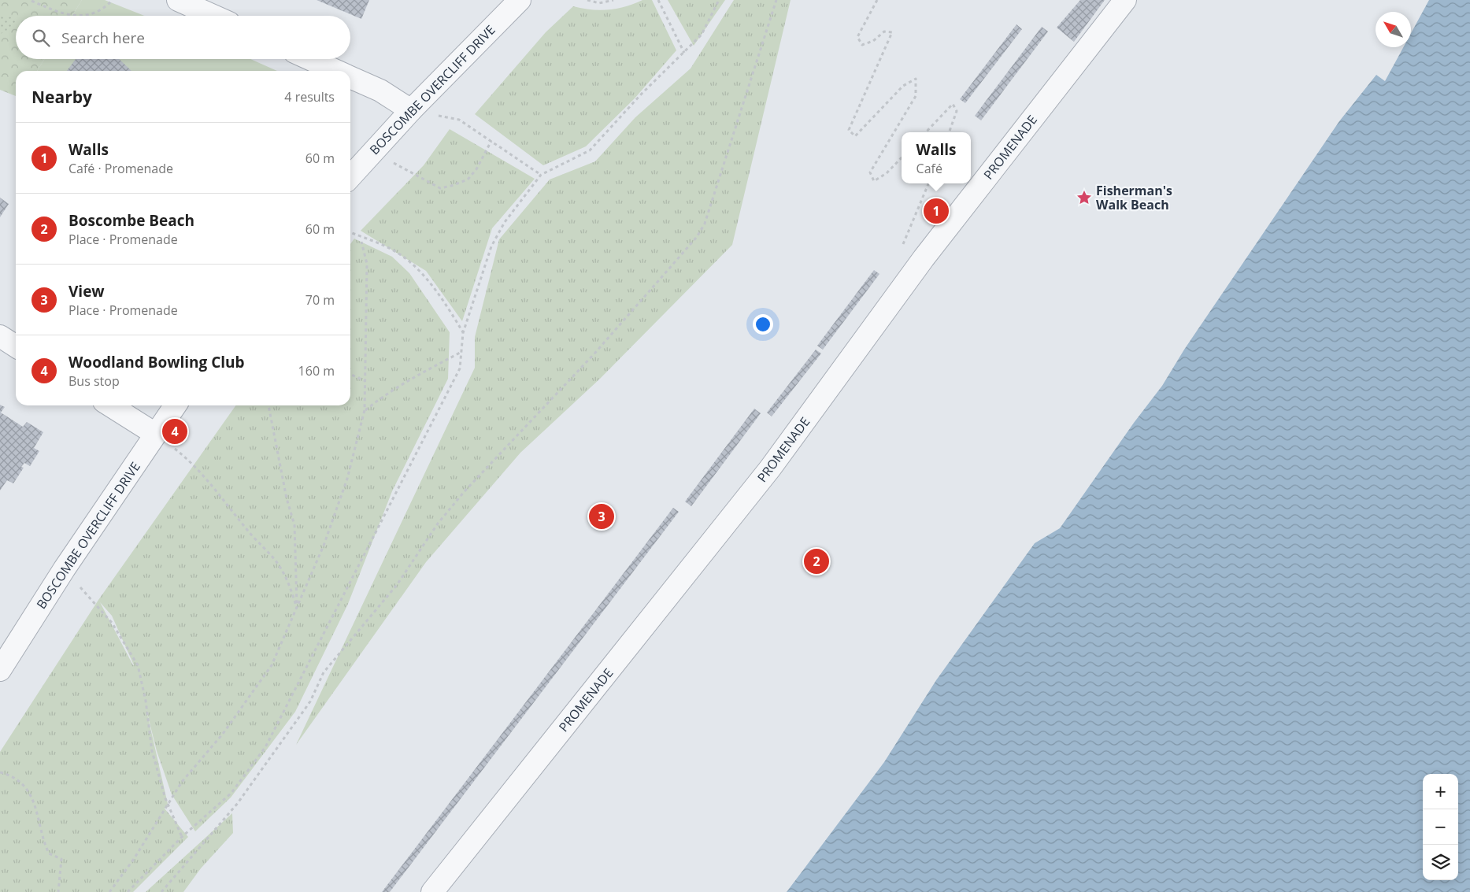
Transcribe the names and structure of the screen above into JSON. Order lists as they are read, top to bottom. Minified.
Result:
{"streets":{"street":["BOSCOMBE OVERCLIFF DRIVE","PROMENADE"]},"places":{"place":["Fisherman's Walk Beach"]},"north":"top left","page":{"search":"Search here","heading":["Nearby","4 results"],"list":[{"mark":"1","name":"Walls","note":"Café · Promenade","value":"60 m"},{"mark":"2","name":"Boscombe Beach","note":"Place · Promenade","value":"60 m"},{"mark":"3","name":"View","note":"Place · Promenade","value":"70 m"},{"mark":"4","name":"Woodland Bowling Club","note":"Bus stop","value":"160 m"}],"popup":["Walls","Café"],"pins":["1","4","3","2"],"map_buttons":["+","−"]}}
